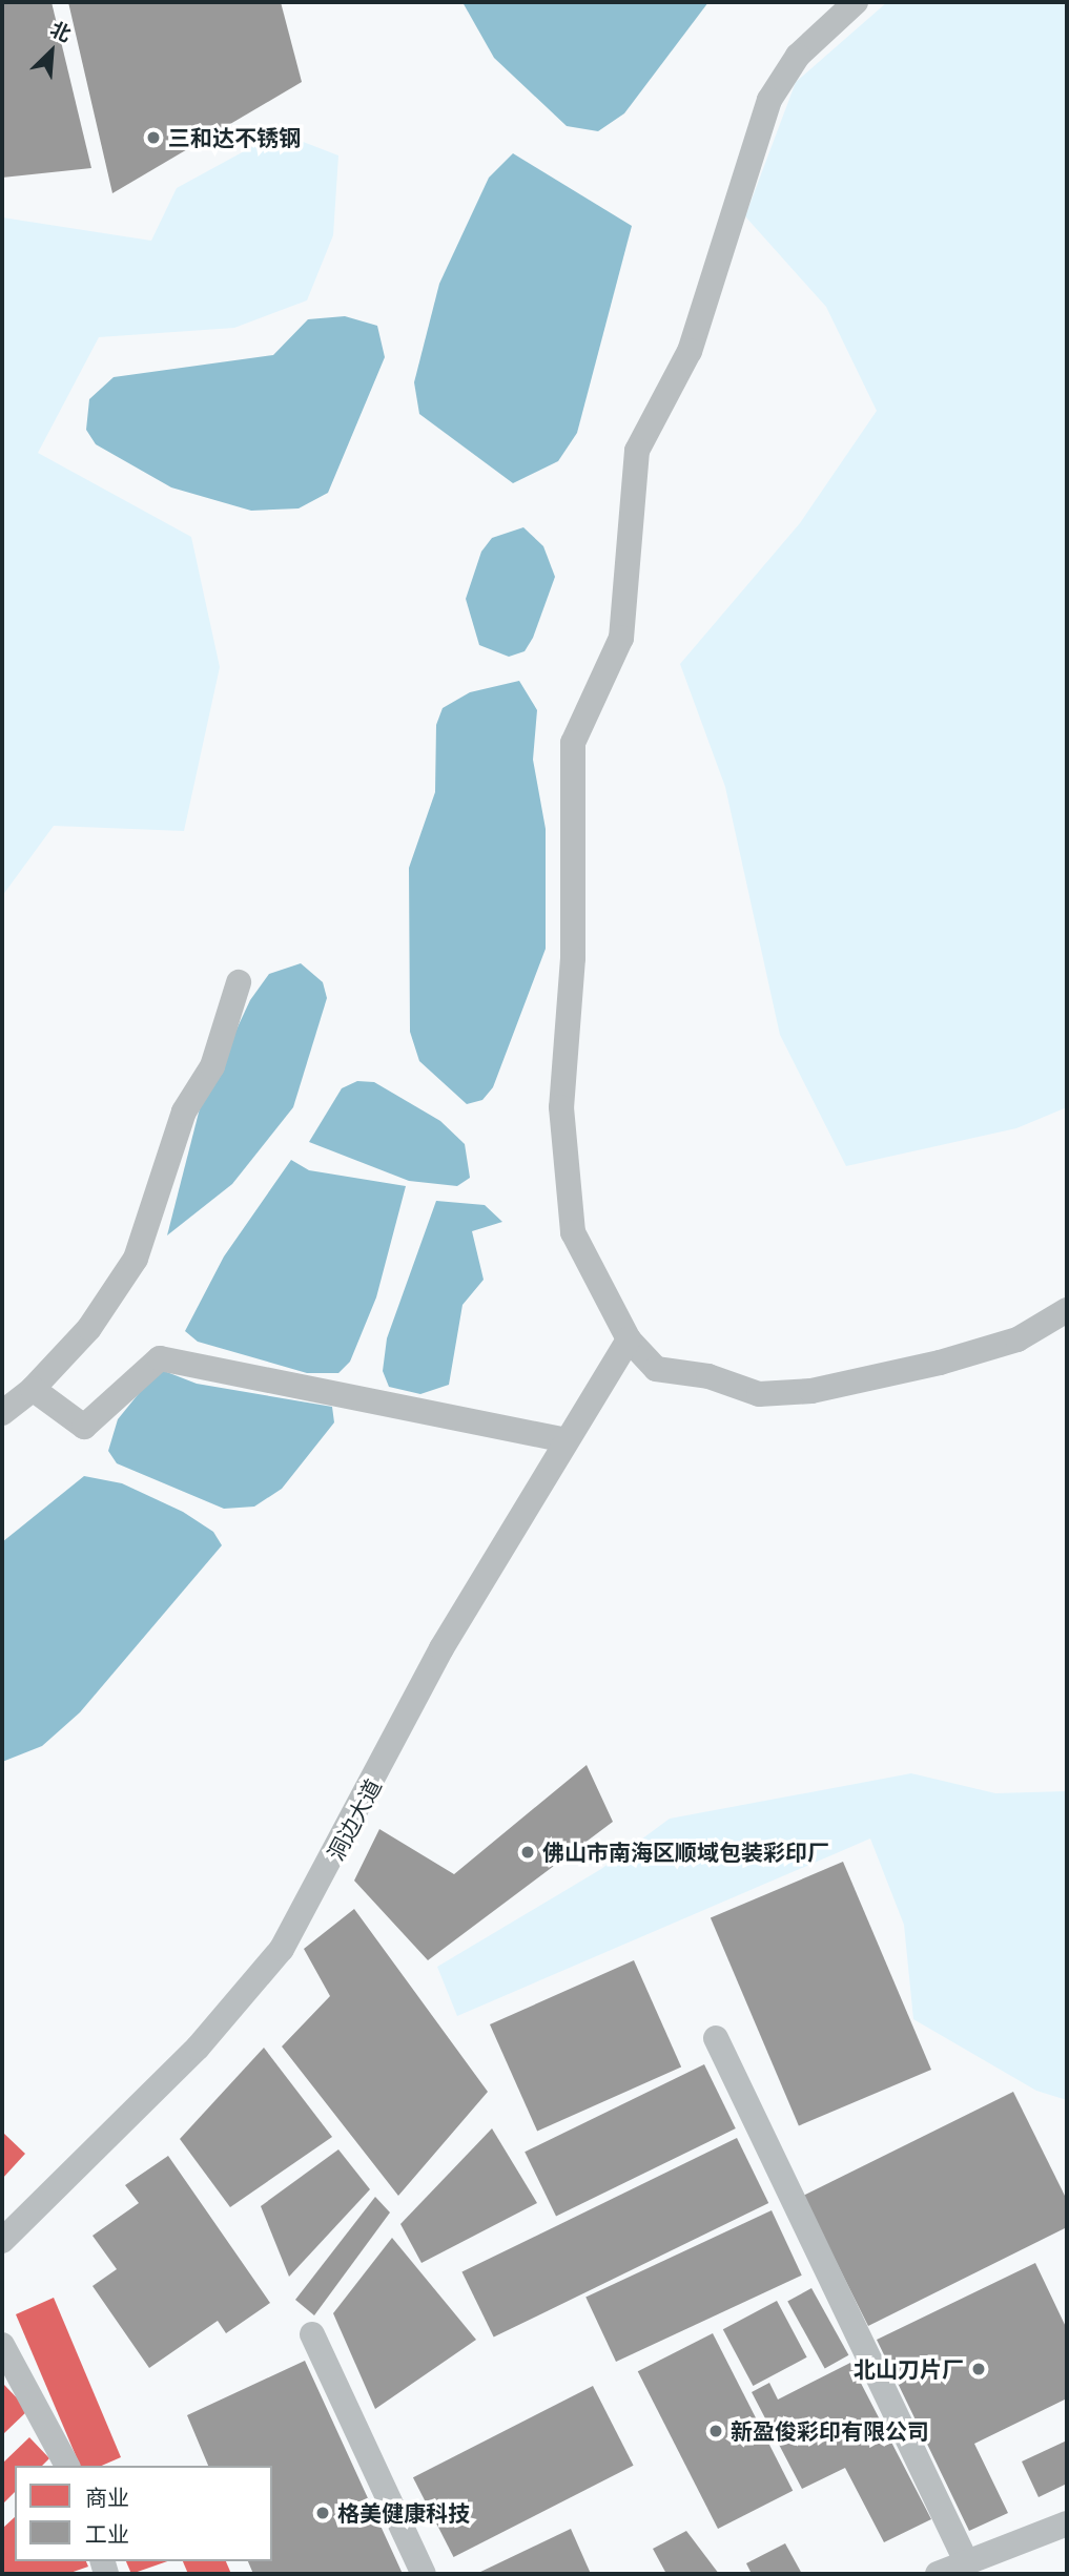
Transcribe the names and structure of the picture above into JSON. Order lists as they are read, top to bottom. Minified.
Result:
{"streets":{"street":["洞边大道"]},"places":["三和达不锈钢","佛山市南海区顺域包装彩印厂","北山刀片厂","新盈俊彩印有限公司","格美健康科技"],"legend":["商业","工业"],"north":"top right"}
